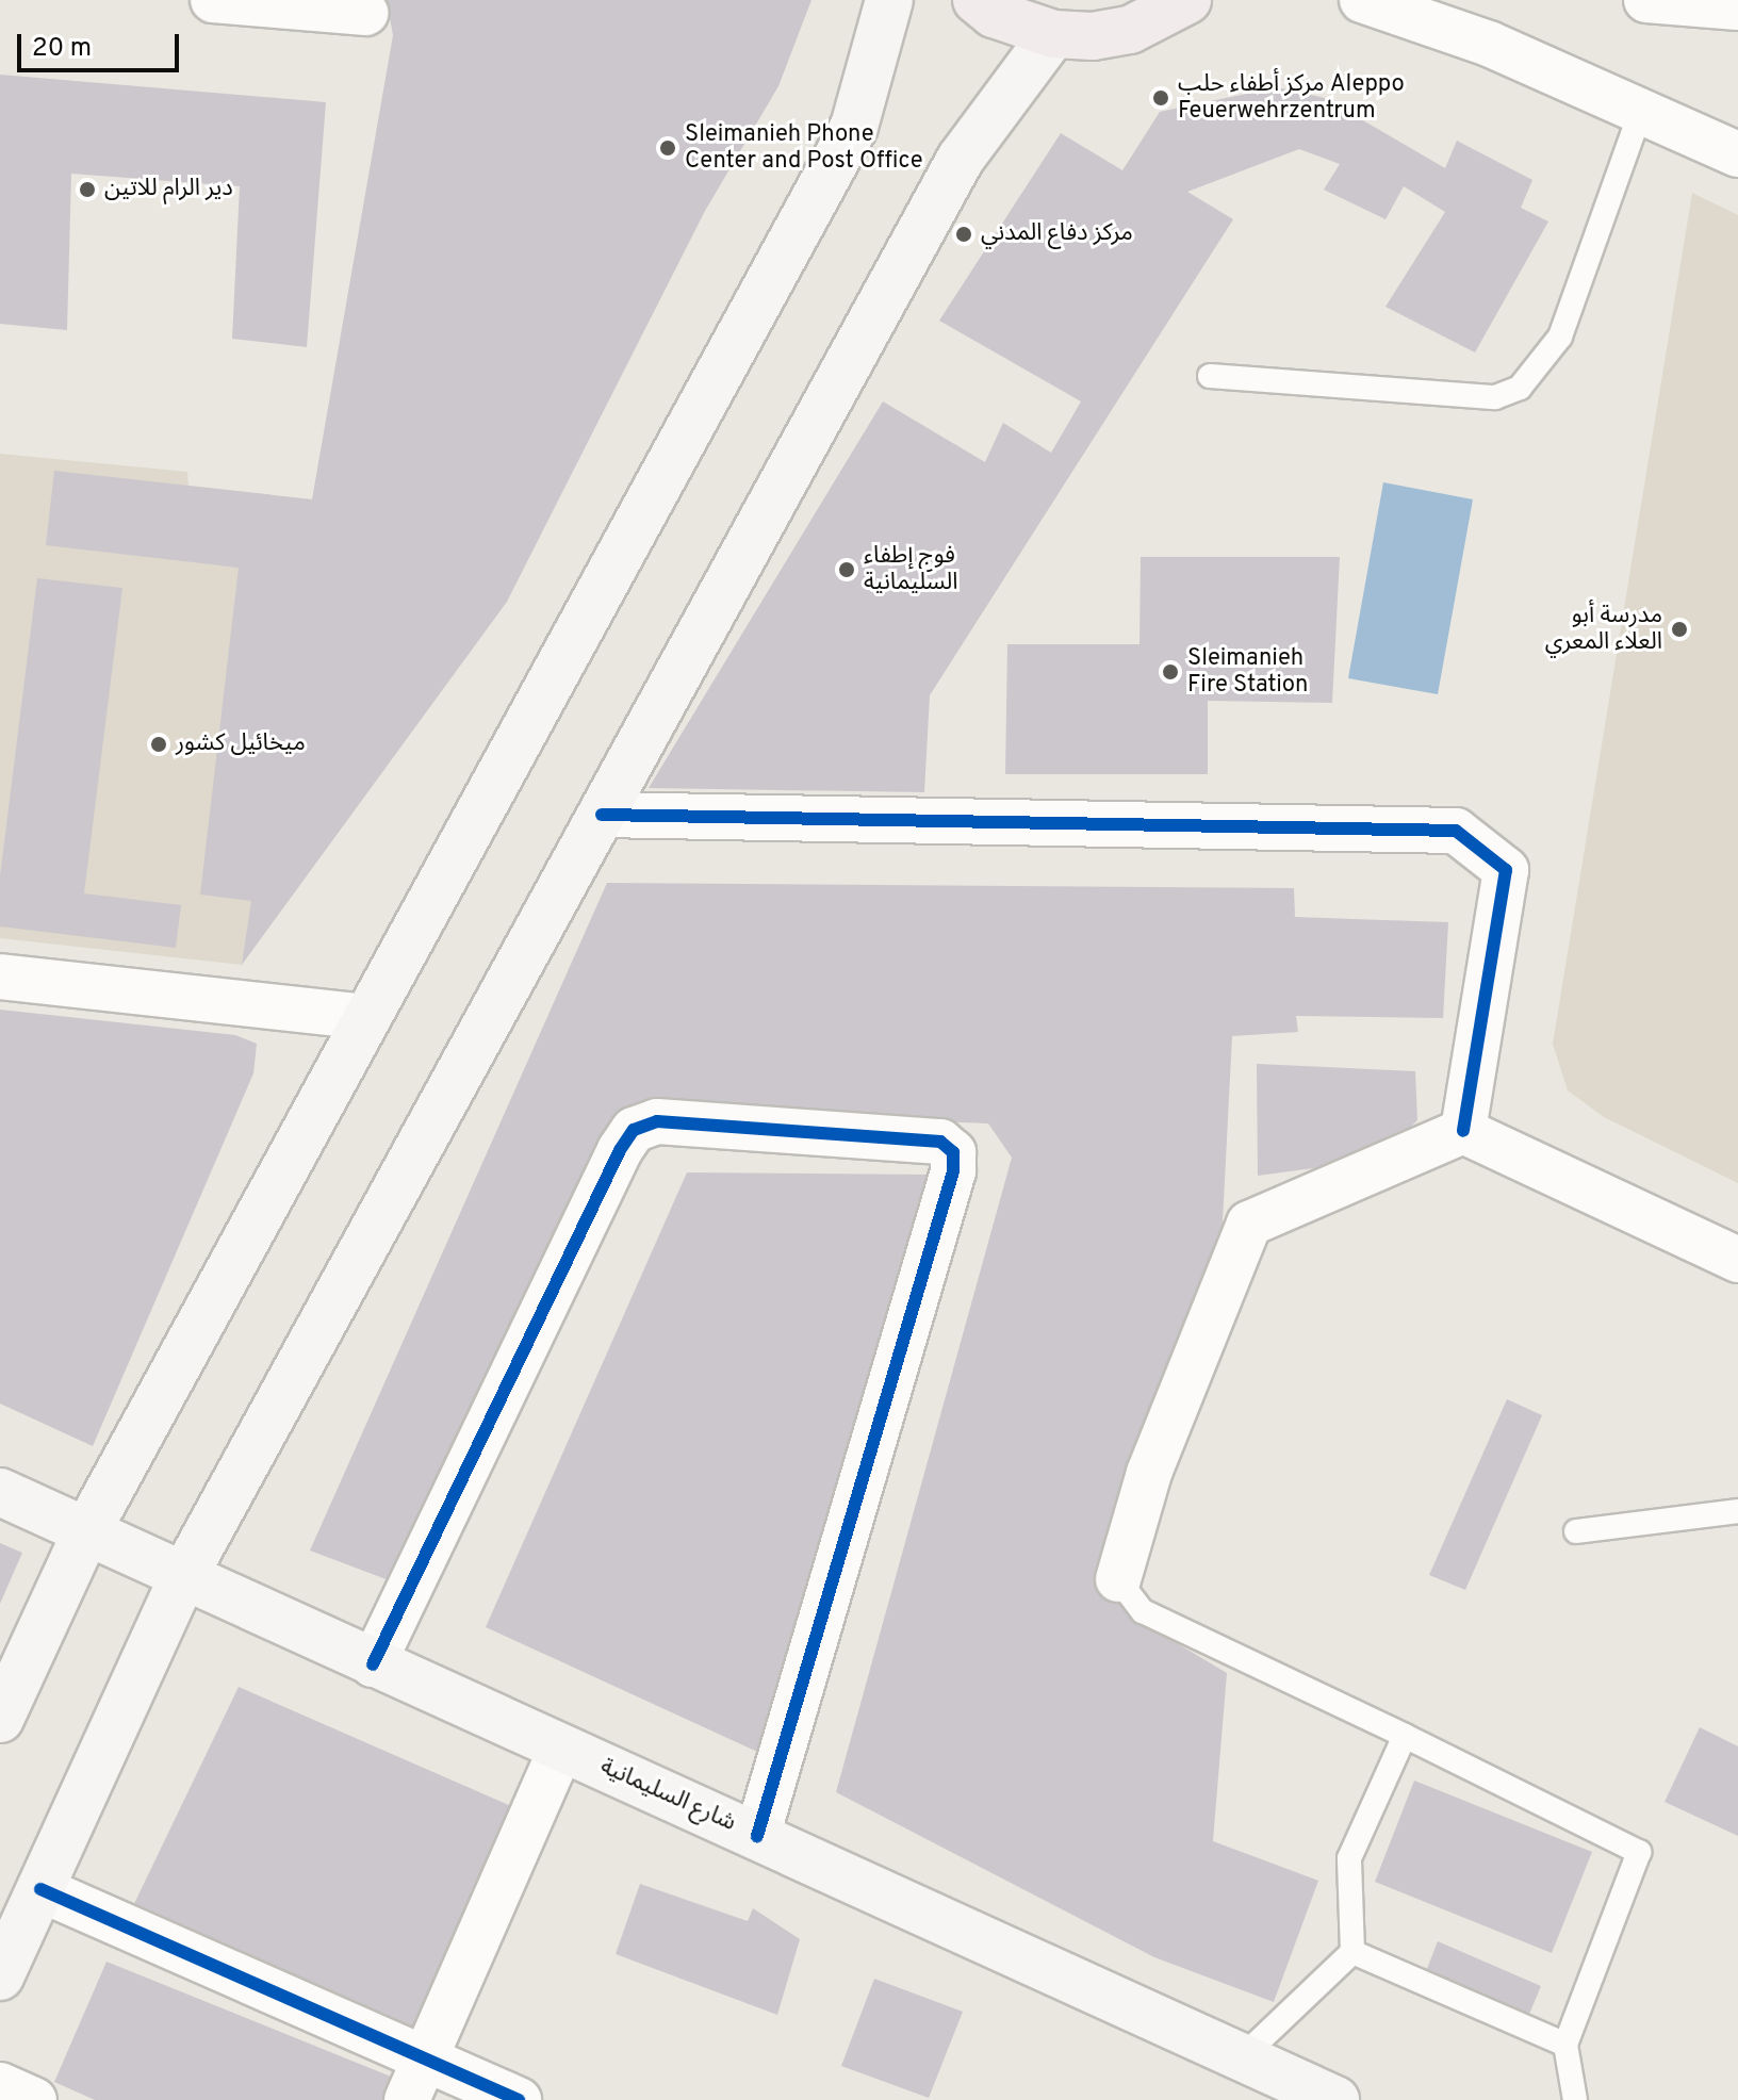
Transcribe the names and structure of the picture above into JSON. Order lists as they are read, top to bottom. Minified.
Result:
{"streets":{"main road":["شارع السليمانية"]},"places":["مركز أطفاء حلب Aleppo Feuerwehrzentrum","Sleimanieh Phone Center and Post Office","دير الرام للاتين","مركز دفاع المدني","فوج إطفاء السليمانية","مدرسة أبو العلاء المعري","Sleimanieh Fire Station","ميخائيل كشور"],"scale_bar":"20 m"}
